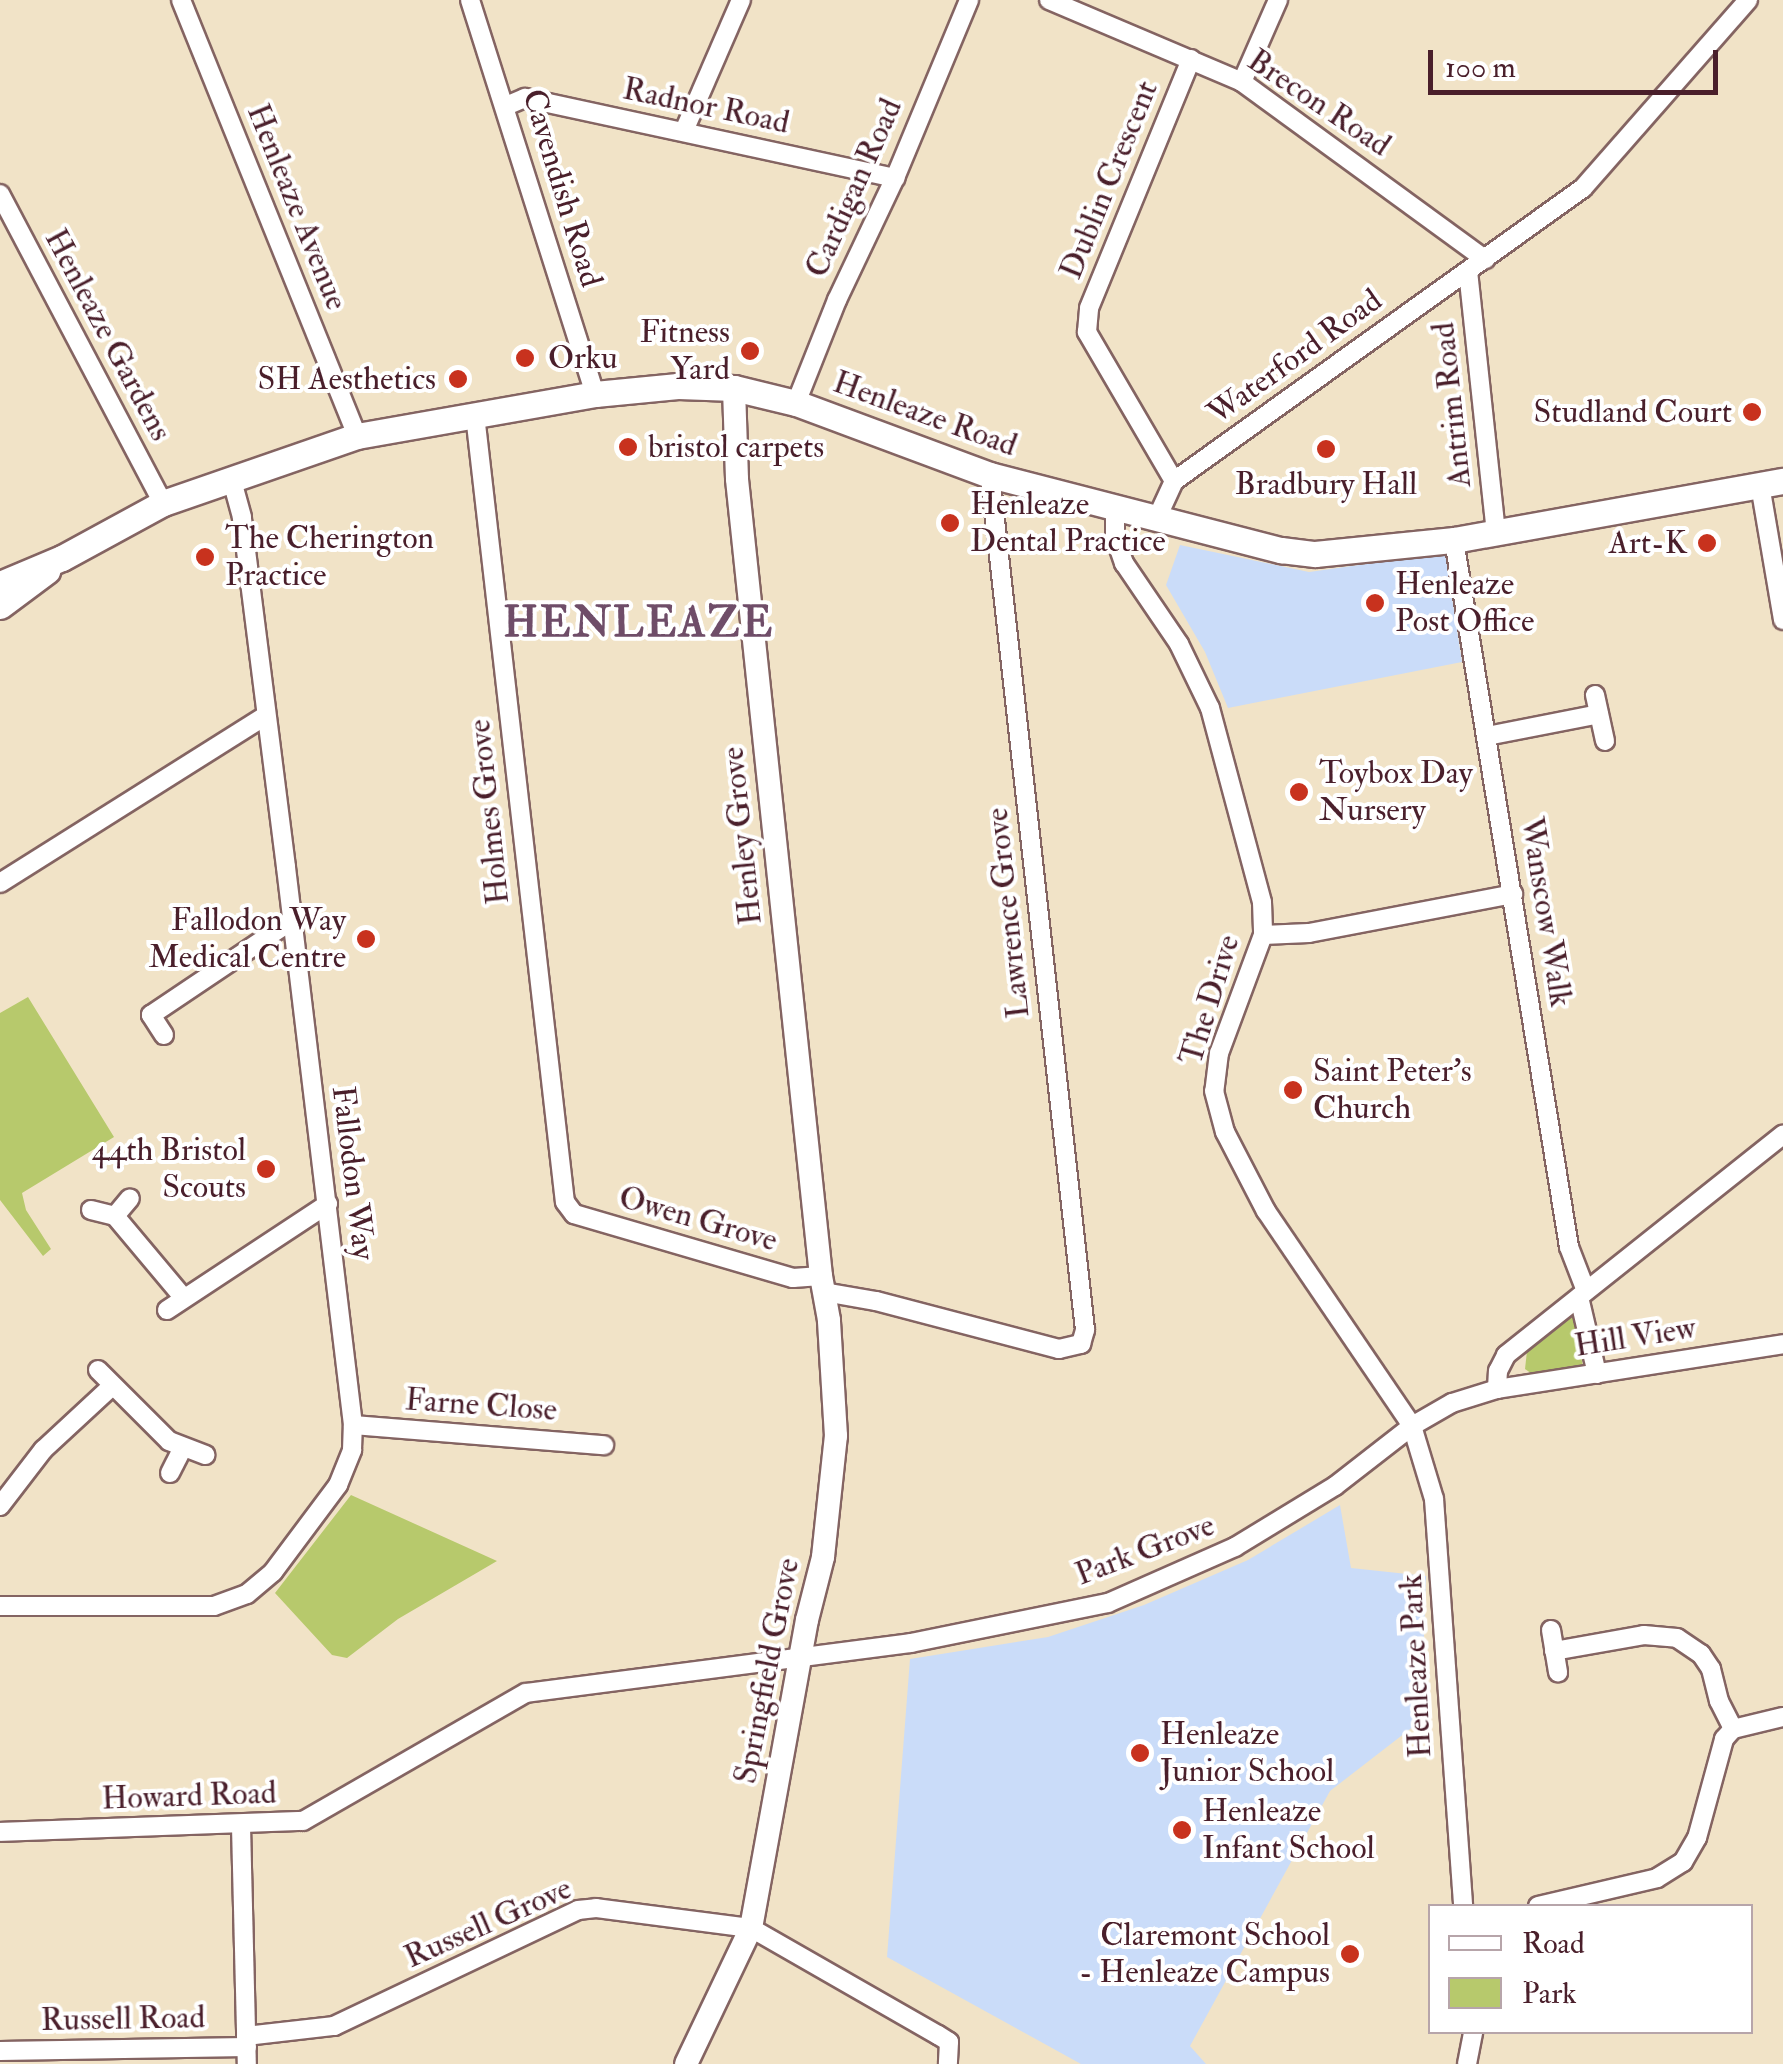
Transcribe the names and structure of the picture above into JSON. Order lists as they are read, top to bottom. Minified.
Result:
{"streets":{"main road":["Henleaze Road"],"street":["Brecon Road","Radnor Road","Dublin Crescent","Cavendish Road","Cardigan Road","Henleaze Avenue","Henleaze Gardens","Waterford Road","Antrim Road","Holmes Grove","Henley Grove","Wanscow Walk","Lawrence Grove","The Drive","Fallodon Way","Owen Grove","Hill View","Farne Close","Park Grove","Henleaze Park","Springfield Grove","Howard Road","Russell Grove","Russell Road"]},"crossings":[["Brecon Road","Dublin Crescent"],["Brecon Road","Waterford Road"],["Radnor Road","Cavendish Road"],["Radnor Road","Cardigan Road"],["Dublin Crescent","Waterford Road"],["Cavendish Road","Henleaze Road"],["Cardigan Road","Henleaze Road"],["Henleaze Avenue","Henleaze Road"],["Henleaze Gardens","Henleaze Road"],["Waterford Road","Antrim Road"],["Waterford Road","Henleaze Road"],["Antrim Road","Henleaze Road"],["Henleaze Road","Holmes Grove"],["Henleaze Road","Henley Grove"],["Henleaze Road","Wanscow Walk"],["Henleaze Road","Lawrence Grove"],["Henleaze Road","The Drive"],["Henleaze Road","Fallodon Way"],["Holmes Grove","Owen Grove"],["Henley Grove","Owen Grove"],["Henley Grove","Springfield Grove"],["Lawrence Grove","Owen Grove"],["The Drive","Park Grove"],["The Drive","Henleaze Park"],["Fallodon Way","Farne Close"],["Owen Grove","Springfield Grove"],["Hill View","Park Grove"],["Park Grove","Henleaze Park"],["Park Grove","Springfield Grove"],["Park Grove","Howard Road"],["Springfield Grove","Russell Grove"],["Russell Grove","Russell Road"]],"districts":["HENLEAZE"],"places":["Fitness Yard","Orku","SH Aesthetics","Studland Court","bristol carpets","Bradbury Hall","Henleaze Dental Practice","Art-K","The Cherington Practice","Henleaze Post Office","Toybox Day Nursery","Fallodon Way Medical Centre","Saint Peter's Church","44th Bristol Scouts","Henleaze Junior School","Henleaze Infant School","Claremont School - Henleaze Campus"],"legend":["Road","Park"],"scale_bar":"100 m"}
